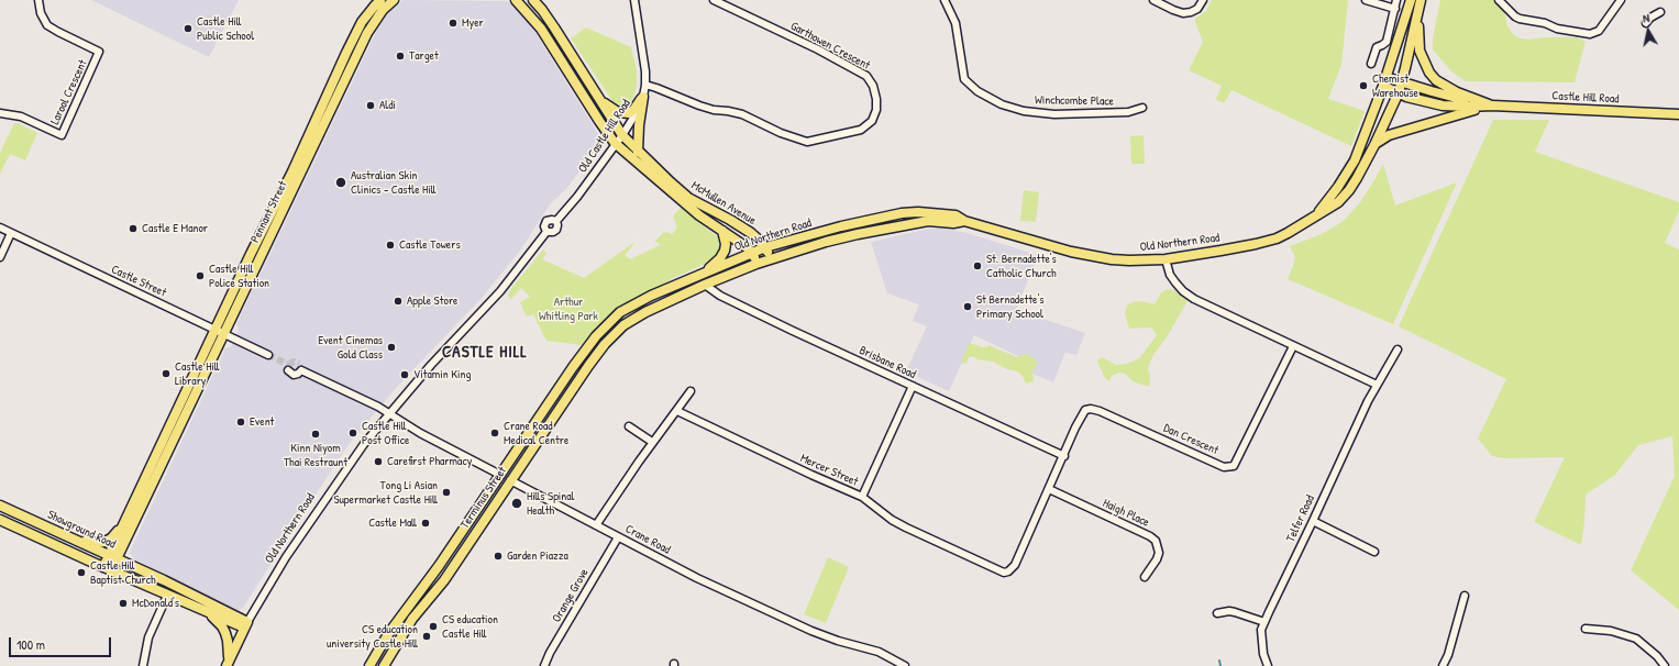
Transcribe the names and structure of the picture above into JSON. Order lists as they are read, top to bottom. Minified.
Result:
{"streets":{"main road":["Castle Hill Road","McMullen Avenue","Pennant Street","Old Northern Road","Terminus Street","Showground Road","Crane Road"],"street":["Garthowen Crescent","Larool Crescent","Winchcombe Place","Old Castle Hill Road","Castle Street","Brisbane Road","Dan Crescent","Mercer Street","Haigh Place","Telfer Road","Orange Grove"]},"crossings":[["Garthowen Crescent","Old Castle Hill Road"],["Castle Hill Road","Old Northern Road"],["Old Castle Hill Road","McMullen Avenue"],["Old Castle Hill Road","Old Northern Road"],["Old Castle Hill Road","Crane Road"],["McMullen Avenue","Old Northern Road"],["Pennant Street","Castle Street"],["Pennant Street","Showground Road"],["Old Northern Road","Brisbane Road"],["Old Northern Road","Terminus Street"],["Old Northern Road","Showground Road"],["Old Northern Road","Crane Road"],["Brisbane Road","Dan Crescent"],["Brisbane Road","Mercer Street"],["Terminus Street","Crane Road"],["Crane Road","Orange Grove"]],"districts":["CASTLE HILL"],"parks":["Arthur Whitling Park"],"places":["Myer","Castle Hill Public School","Target","Chemist Warehouse","Aldi","Australian Skin Clinics - Castle Hill","Castle E Manor","Castle Towers","St. Bernadette's Catholic Church","Castle Hill Police Station","Apple Store","St Bernadette's Primary School","Event Cinemas Gold Class","Castle Hill Library","Vitamin King","Event","Castle Hill Post Office","Crane Road Medical Centre","Kinn Niyom Thai Restraunt","Carefirst Pharmacy","Tong Li Asian Supermarket Castle Hill","Hills Spinal Health","Castle Mall","Garden Piazza","Castle Hill Baptist Church","McDonald's","CS education Castle Hill","CS education university Castle Hill"],"scale_bar":"100 m","north":"top"}
